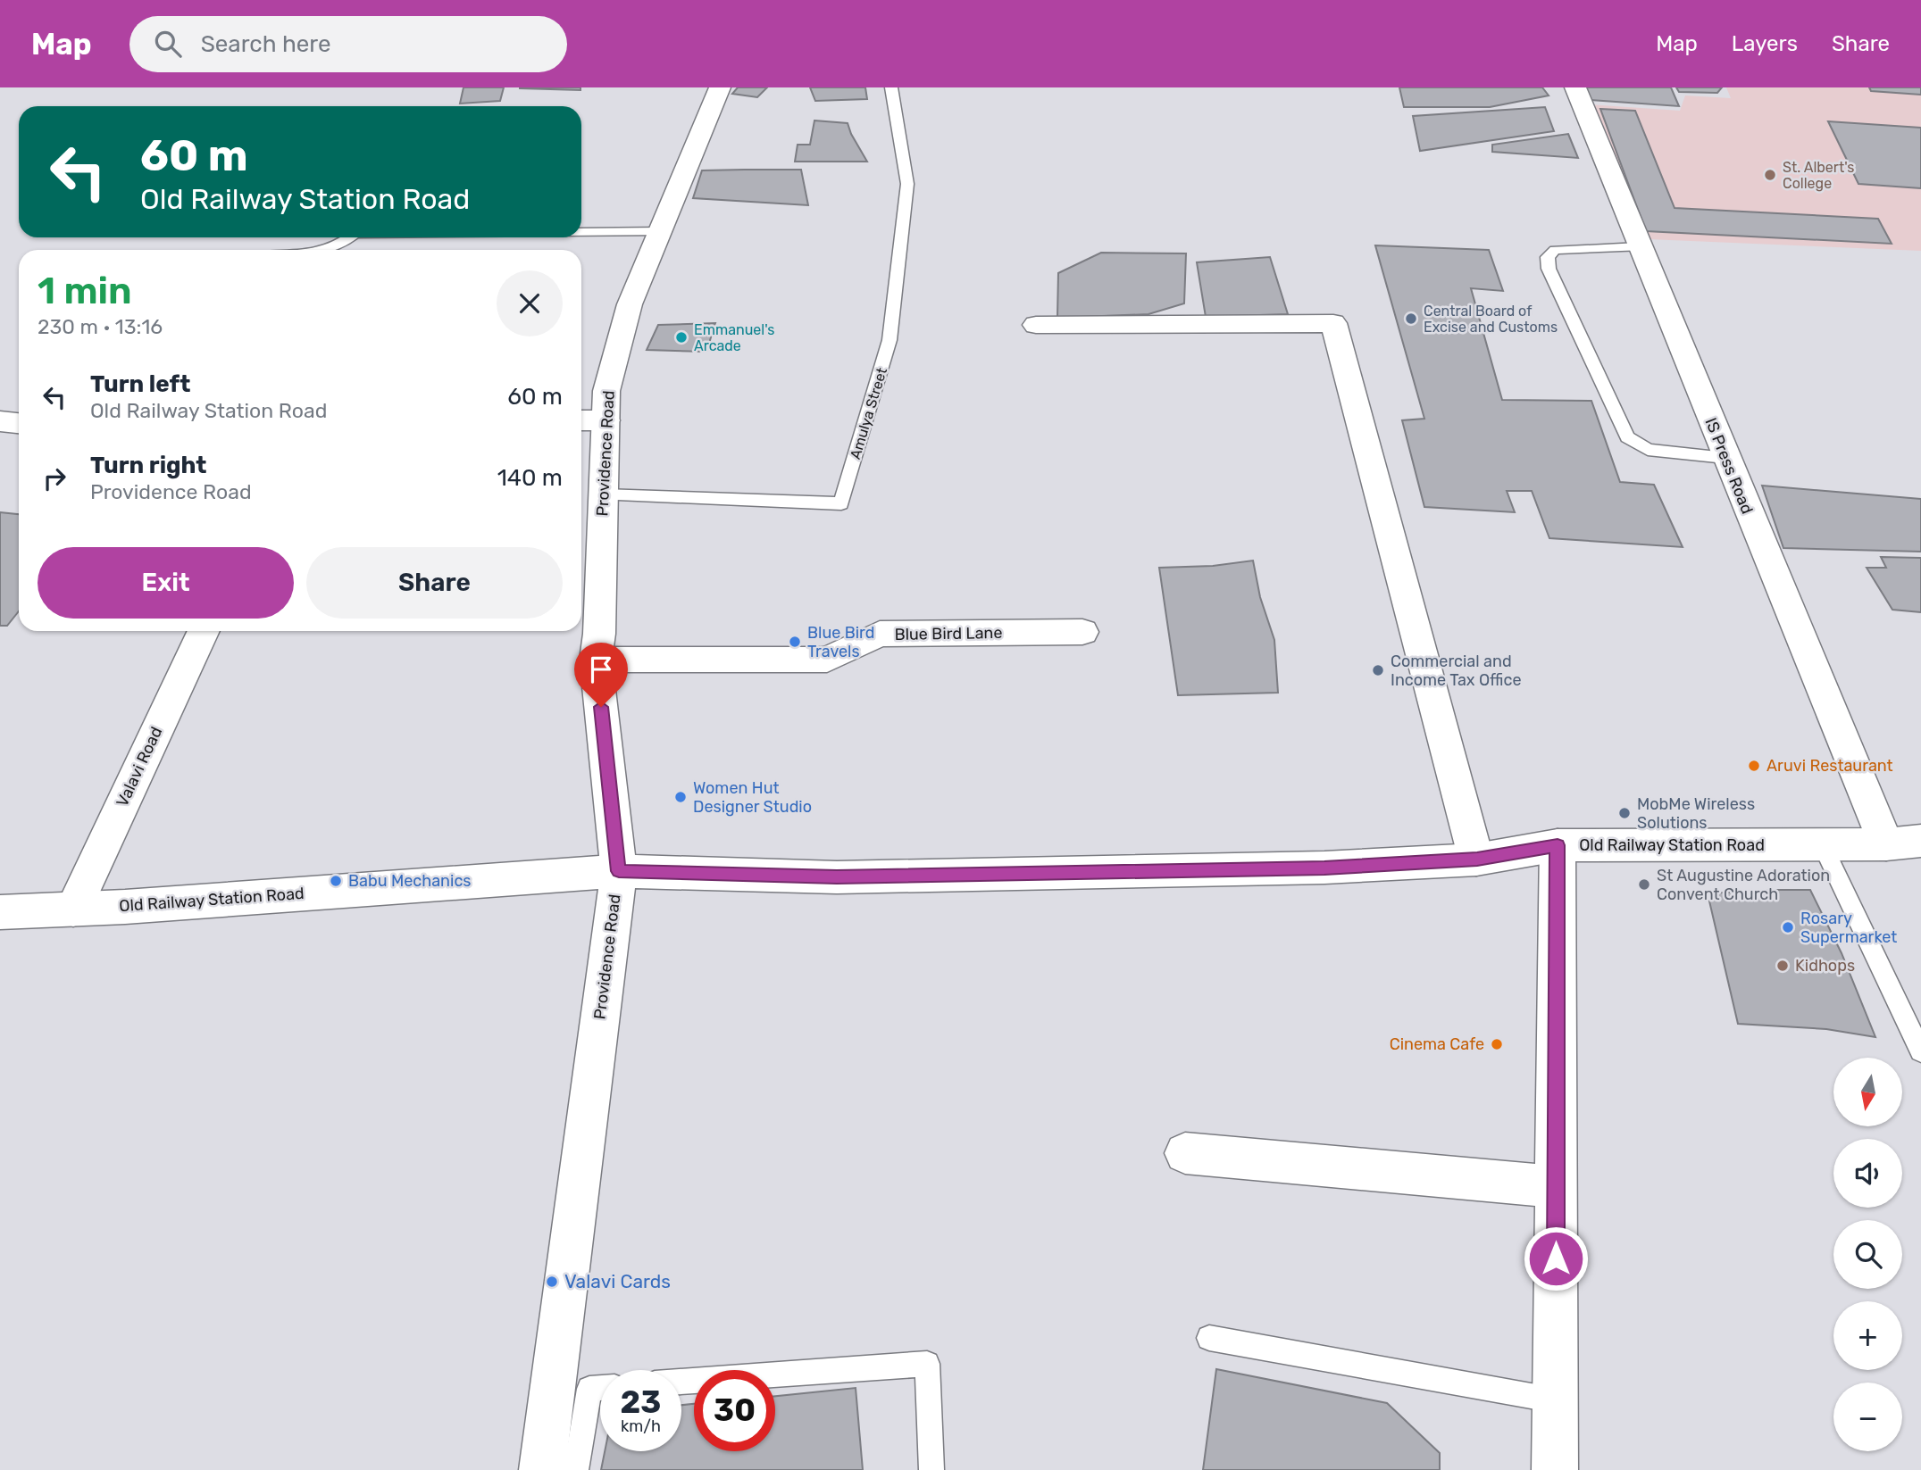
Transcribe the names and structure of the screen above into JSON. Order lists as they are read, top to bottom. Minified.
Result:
{"streets":{"street":["Providence Road","IS Press Road","Blue Bird Lane","Valavi Road","Old Railway Station Road"],"lane":["Amulya Street"]},"crossings":[["Amulya Street","Providence Road"],["Providence Road","Blue Bird Lane"],["Providence Road","Old Railway Station Road"],["IS Press Road","Old Railway Station Road"],["Valavi Road","Old Railway Station Road"]],"places":["St. Albert's College","Central Board of Excise and Customs","Emmanuel's Arcade","Blue Bird Travels","Commercial and Income Tax Office","Aruvi Restaurant","Women Hut Designer Studio","MobMe Wireless Solutions","Babu Mechanics","St Augustine Adoration Convent Church","Rosary Supermarket","Kidhops","Cinema Cafe","Valavi Cards"],"north":"bottom","page":{"header":"Map","search":"Search here","nav":["Map","Layers","Share"],"turn":["60 m","Old Railway Station Road"],"heading":["1 min","230 m · 13:16"],"list":[{"name":"Turn left","note":"Old Railway Station Road","value":"60 m"},{"name":"Turn right","note":"Providence Road","value":"140 m"}],"buttons":["Exit","Share"],"map_buttons":["+","−"],"speed":"23 km/h","limit":"30"}}
